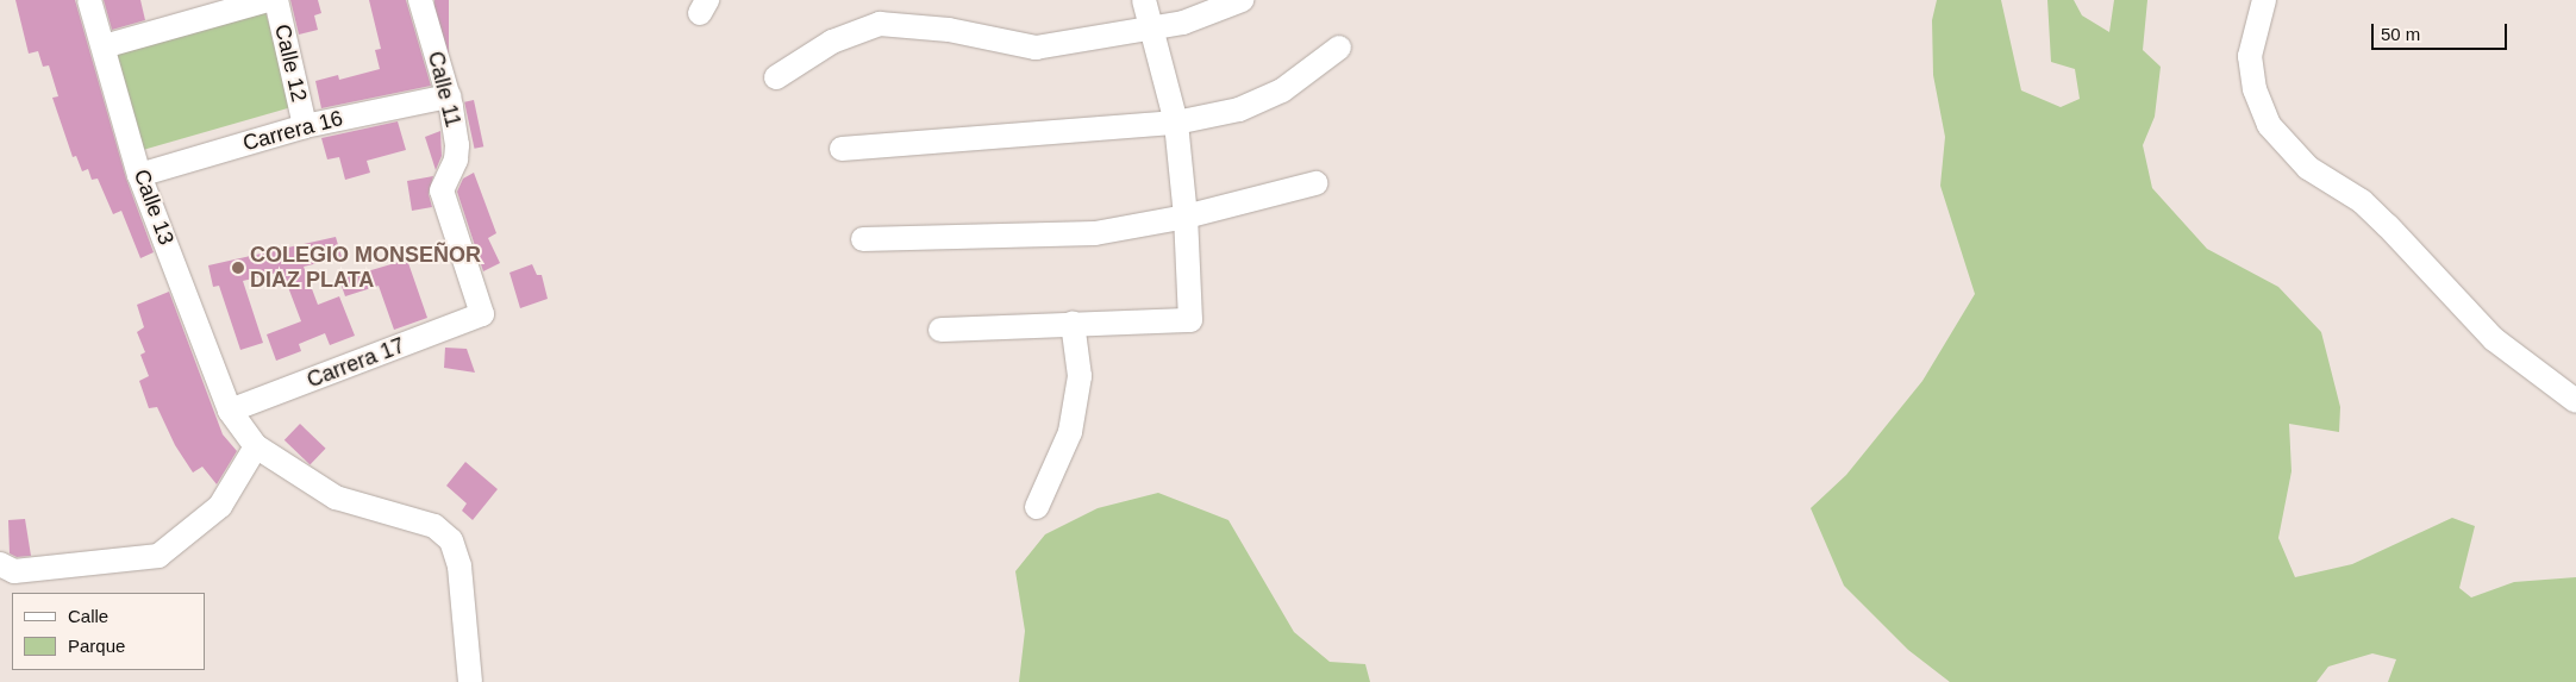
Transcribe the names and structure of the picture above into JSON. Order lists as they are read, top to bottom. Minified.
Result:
{"streets":{"street":["Calle 12","Calle 11","Carrera 16","Calle 13","Carrera 17"]},"crossings":[["Calle 12","Carrera 16"],["Calle 11","Carrera 16"],["Calle 11","Carrera 17"],["Carrera 16","Calle 13"],["Calle 13","Carrera 17"]],"places":["COLEGIO MONSEÑOR DIAZ PLATA"],"legend":["Calle","Parque"],"scale_bar":"50 m"}
